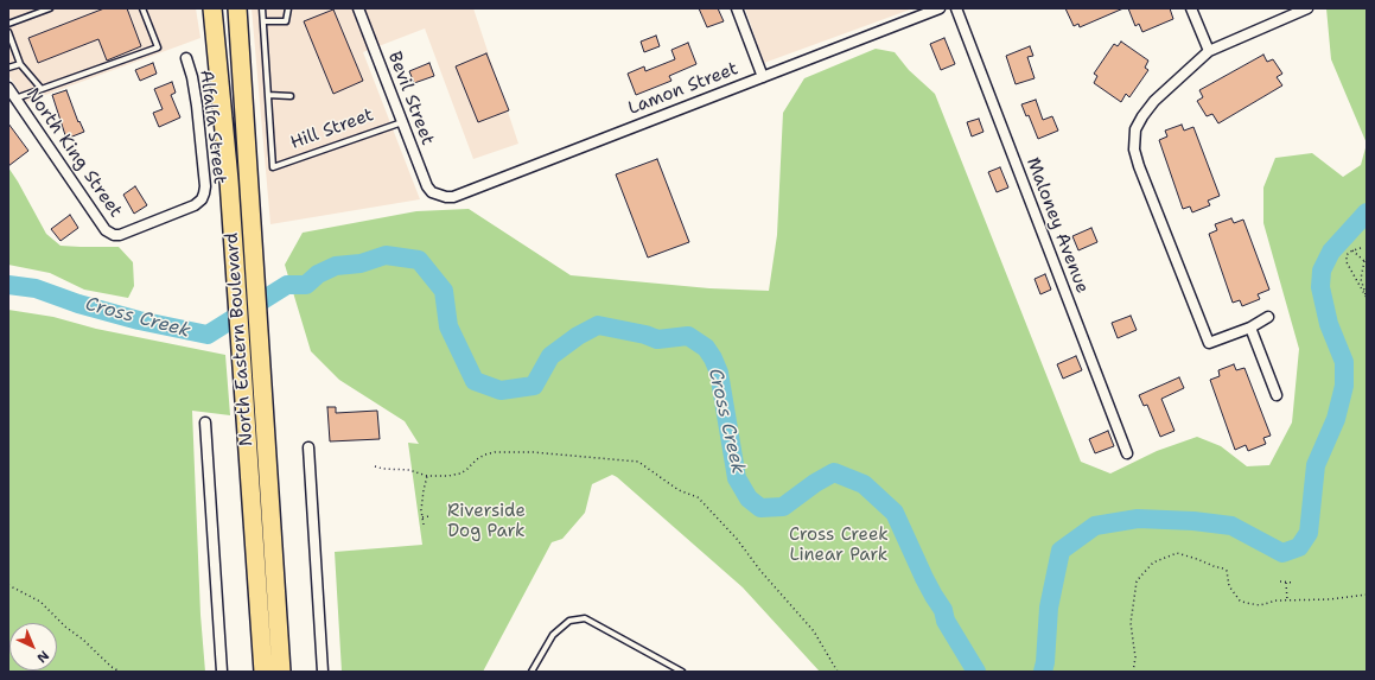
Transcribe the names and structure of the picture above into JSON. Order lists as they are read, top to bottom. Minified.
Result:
{"streets":{"highway":["North Eastern Boulevard"],"street":["Lamon Street","Bevil Street","Alfalfa Street","North King Street","Maloney Avenue"],"lane":["Hill Street"]},"crossings":[["Lamon Street","Bevil Street"],["Bevil Street","Hill Street"],["Alfalfa Street","North King Street"]],"water":["Cross Creek"],"parks":["Riverside Dog Park","Cross Creek Linear Park"],"north":"bottom right"}
